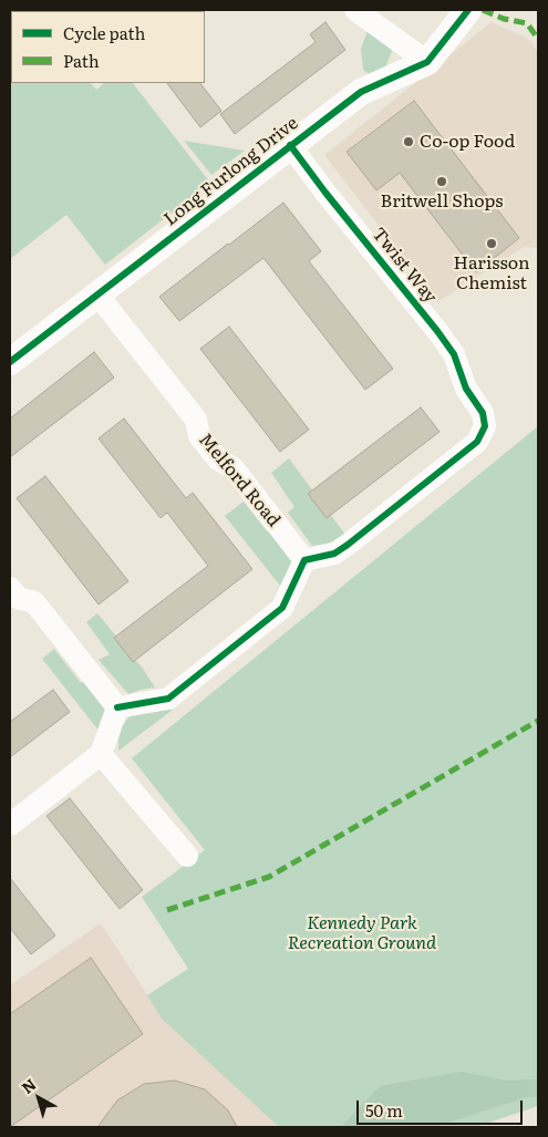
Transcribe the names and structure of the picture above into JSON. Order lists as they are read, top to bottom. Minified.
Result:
{"streets":{"street":["Long Furlong Drive","Twist Way","Melford Road"]},"crossings":[["Long Furlong Drive","Twist Way"],["Long Furlong Drive","Melford Road"],["Twist Way","Melford Road"]],"parks":["Kennedy Park Recreation Ground"],"places":["Co-op Food","Britwell Shops","Harisson Chemist"],"legend":["Cycle path","Path"],"scale_bar":"50 m","north":"top left"}
